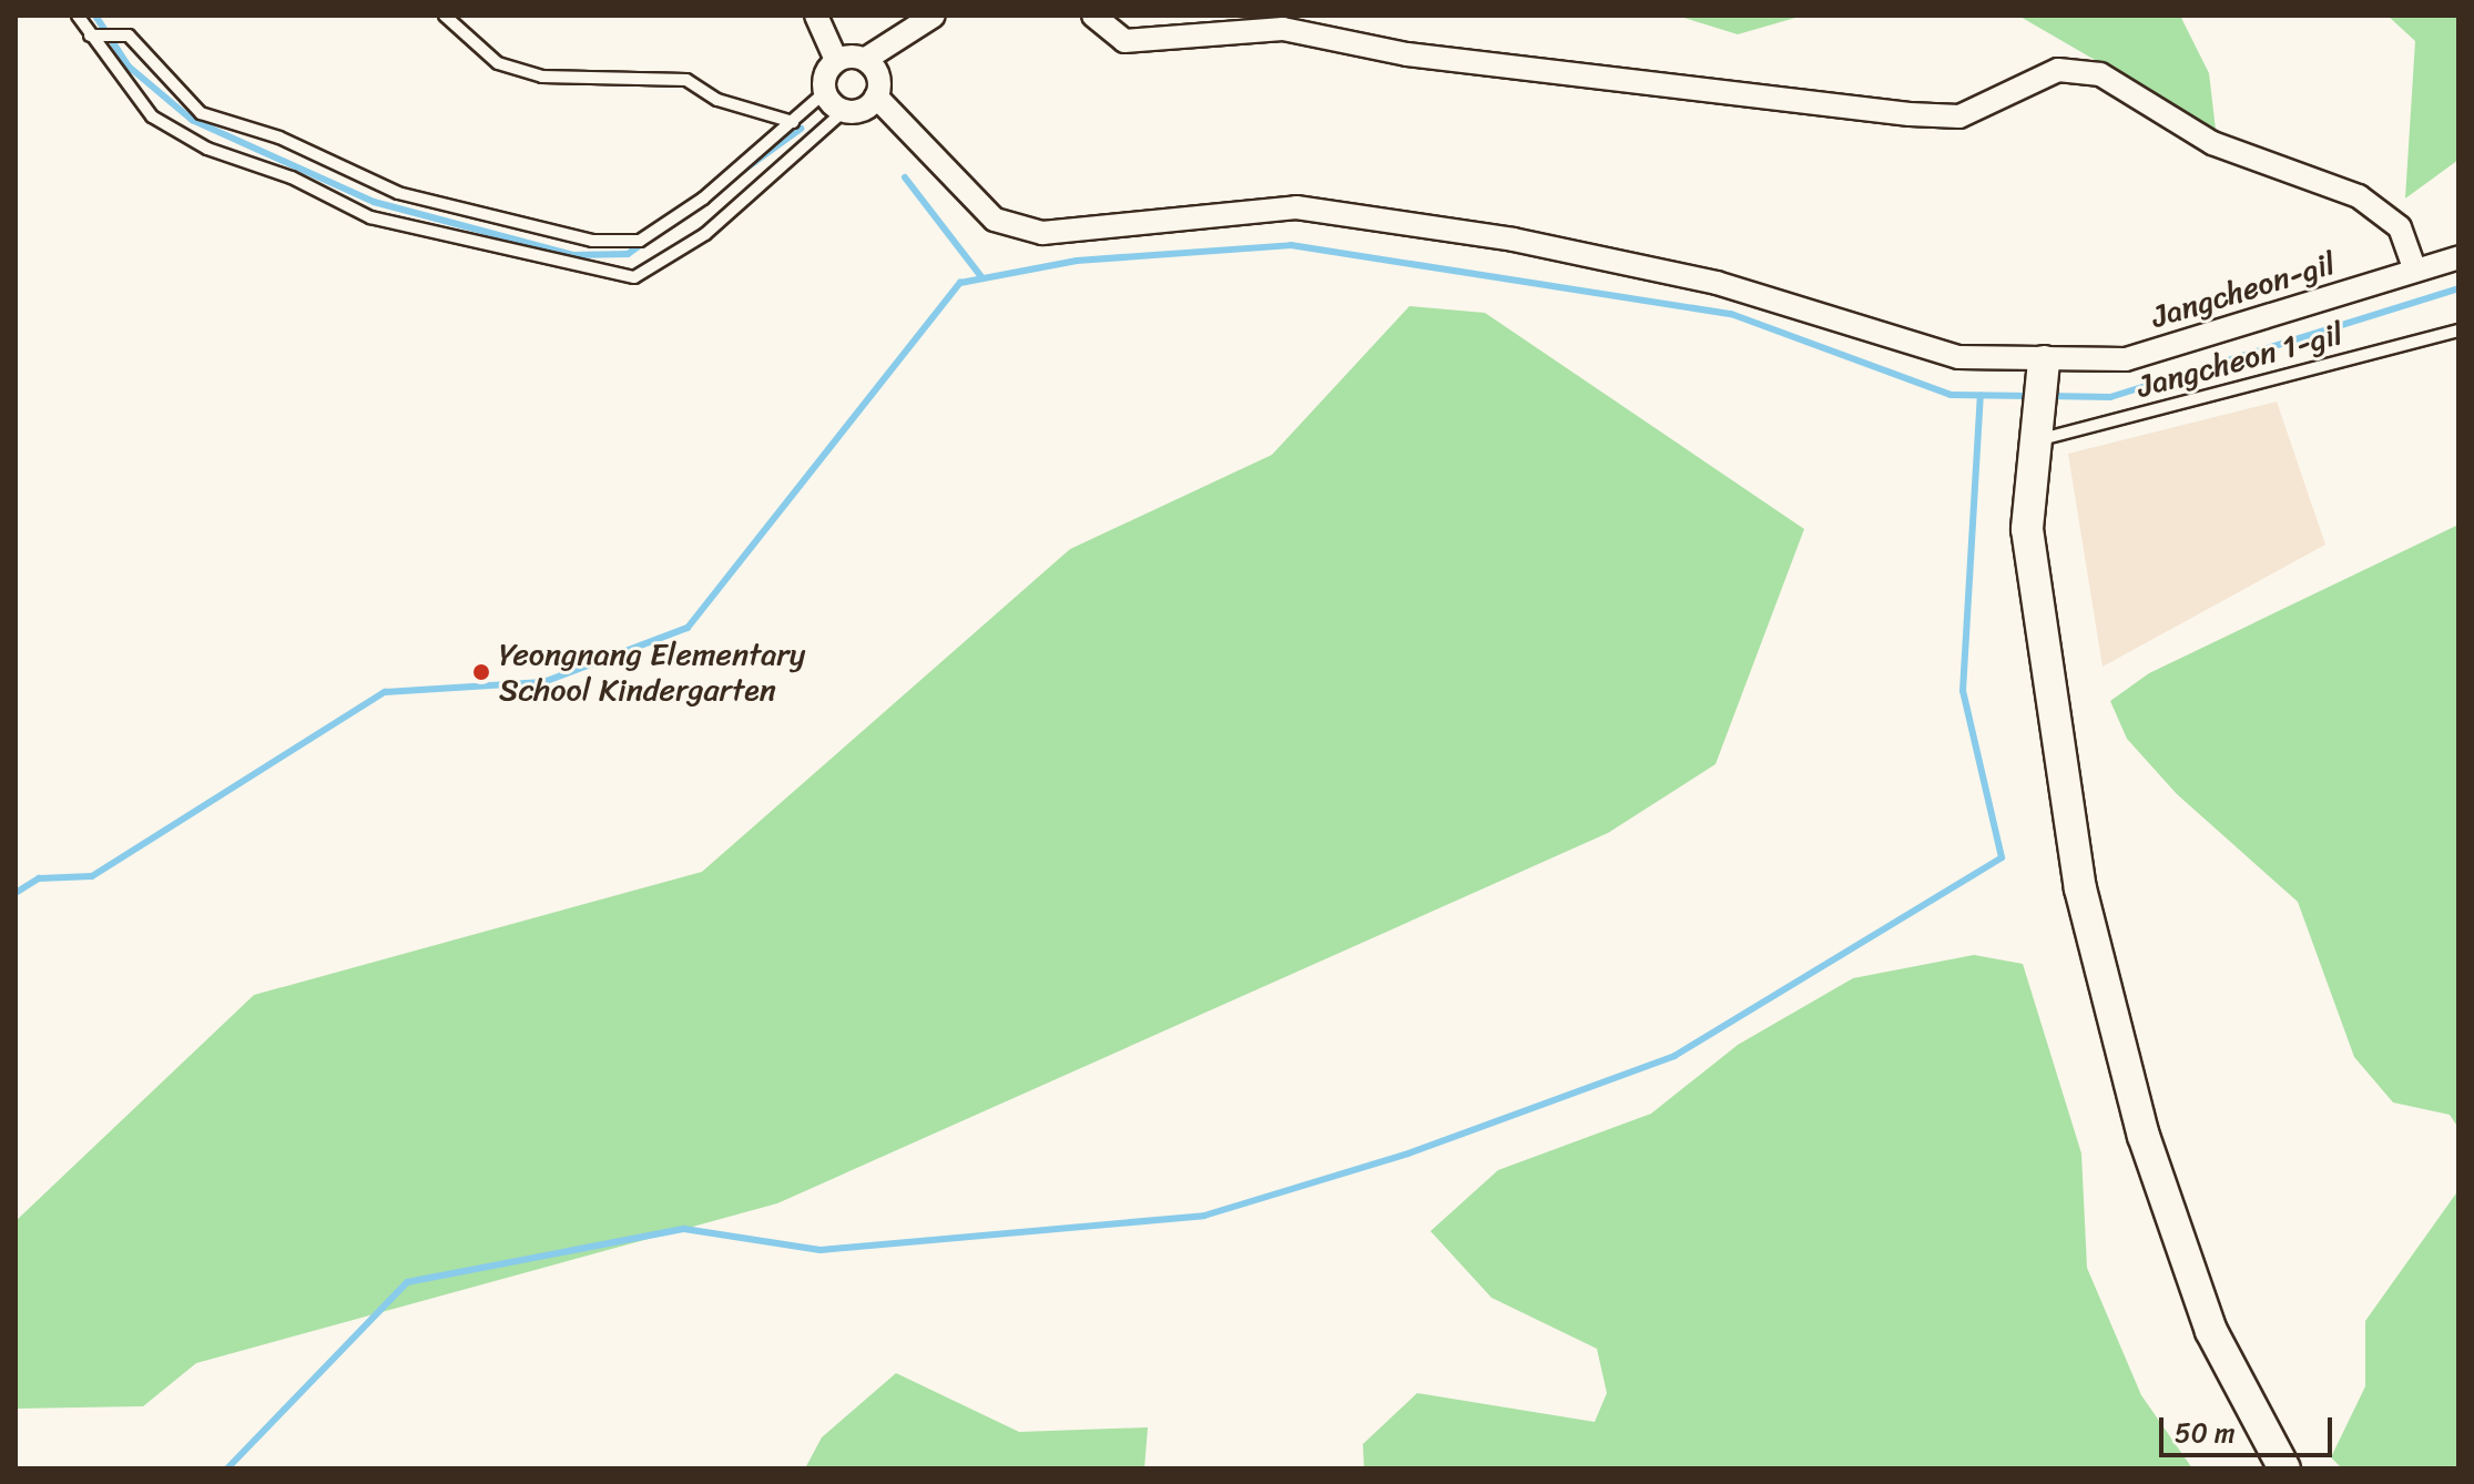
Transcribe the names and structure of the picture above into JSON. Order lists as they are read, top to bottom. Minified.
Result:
{"streets":{"street":["Jangcheon-gil"],"lane":["Jangcheon 1-gil"]},"places":["Yeongnang Elementary School Kindergarten"],"scale_bar":"50 m"}
